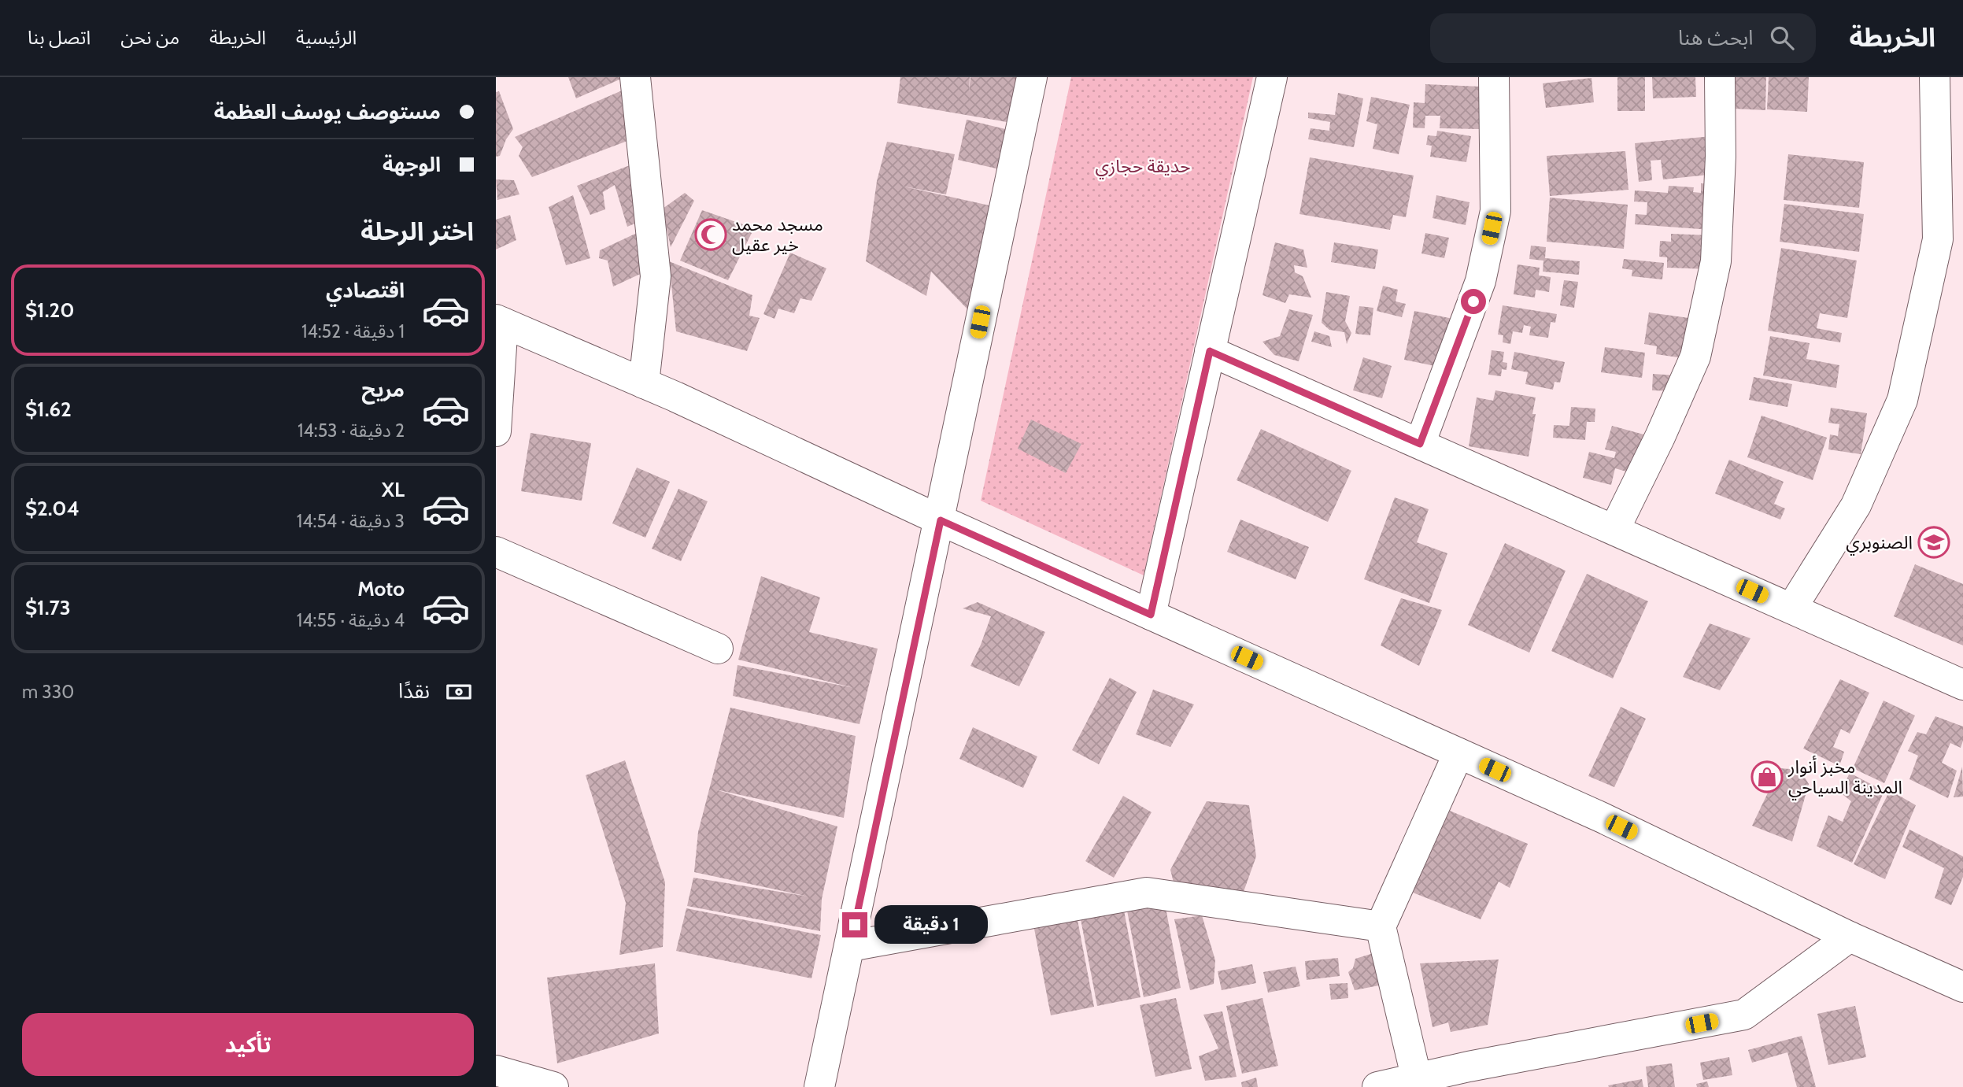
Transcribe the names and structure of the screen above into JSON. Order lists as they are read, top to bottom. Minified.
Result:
{"parks":["حديقة حجازي"],"places":{"mosque":["مسجد محمد خير عقيل"],"school or university":["الصنوبري"],"shop":["مخبز أنوار المدينة السياحي"]},"page":{"header":"الخريطة","search":"ابحث هنا","nav":["الرئيسية","الخريطة","من نحن","اتصل بنا"],"banner":["مستوصف يوسف العظمة","الوجهة"],"heading":"اختر الرحلة","list":[{"name":"اقتصادي","note":"1 دقيقة · 14:52","value":"$1.20"},{"name":"مريح","note":"2 دقيقة · 14:53","value":"$1.62"},{"name":"XL","note":"3 دقيقة · 14:54","value":"$2.04"},{"name":"Moto","note":"4 دقيقة · 14:55","value":"$1.73"}],"pay":["نقدًا","330 m"],"bubble":"1 دقيقة","buttons":"تأكيد"}}
